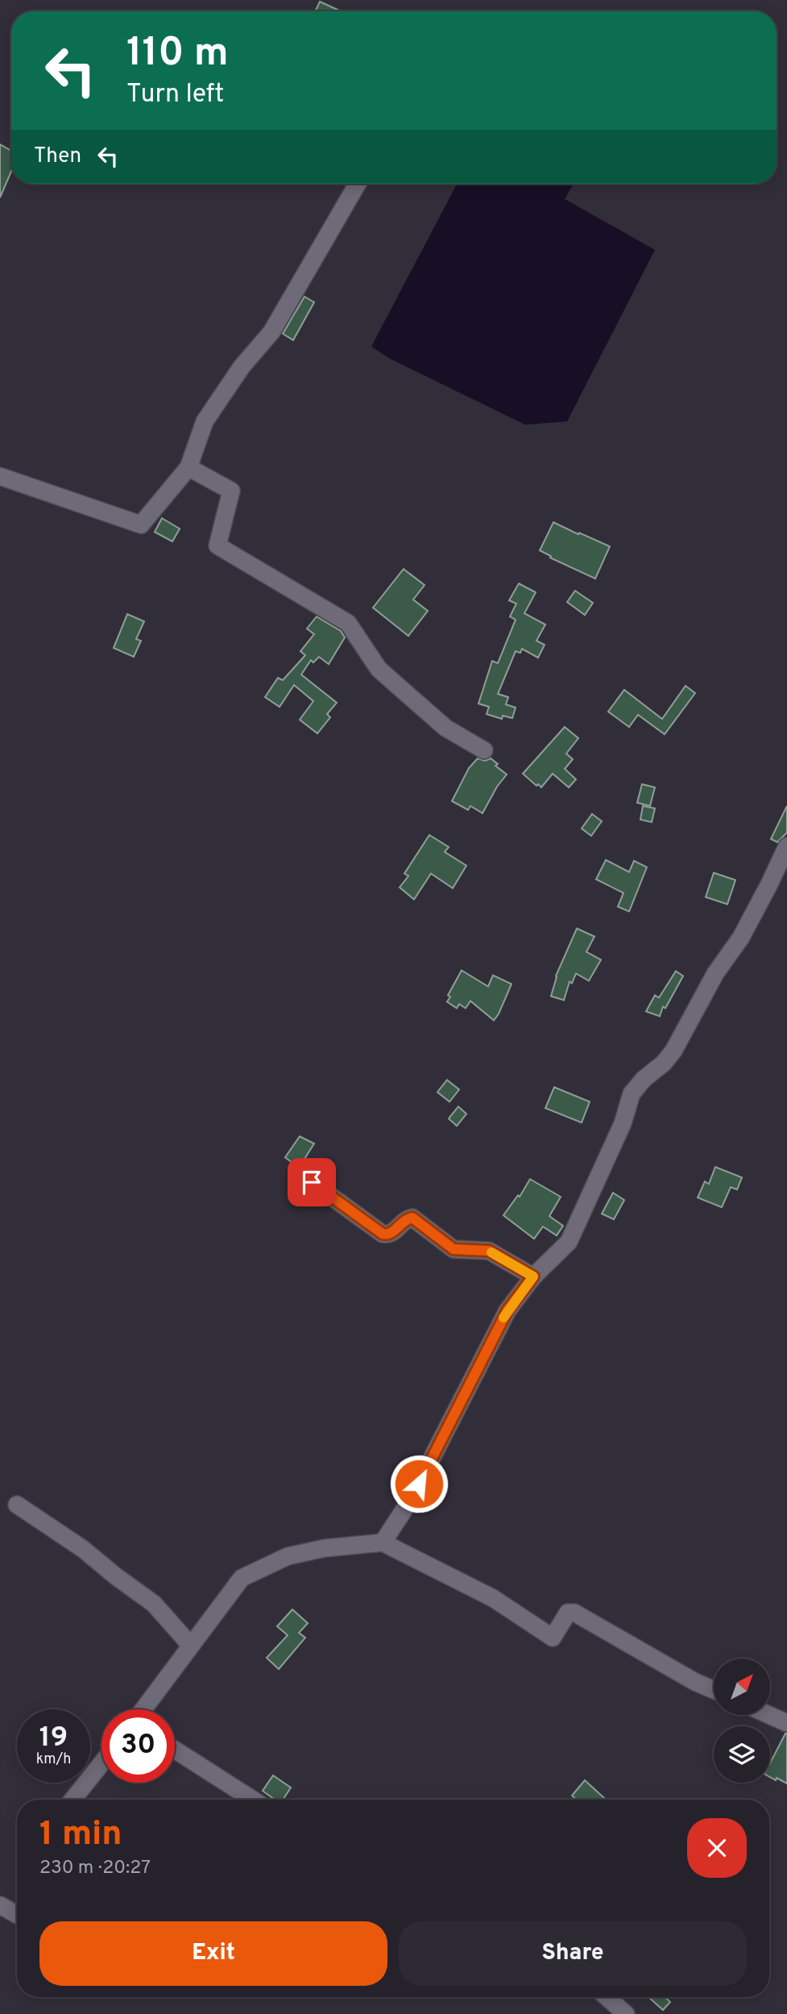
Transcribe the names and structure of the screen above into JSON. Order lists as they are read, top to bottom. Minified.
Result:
{"north":"top right","page":{"turn":["110 m","Turn left"],"then":"Then","speed":"19 km/h","limit":"30","heading":["1 min","230 m · 20:27"],"buttons":["Exit","Share"]}}
